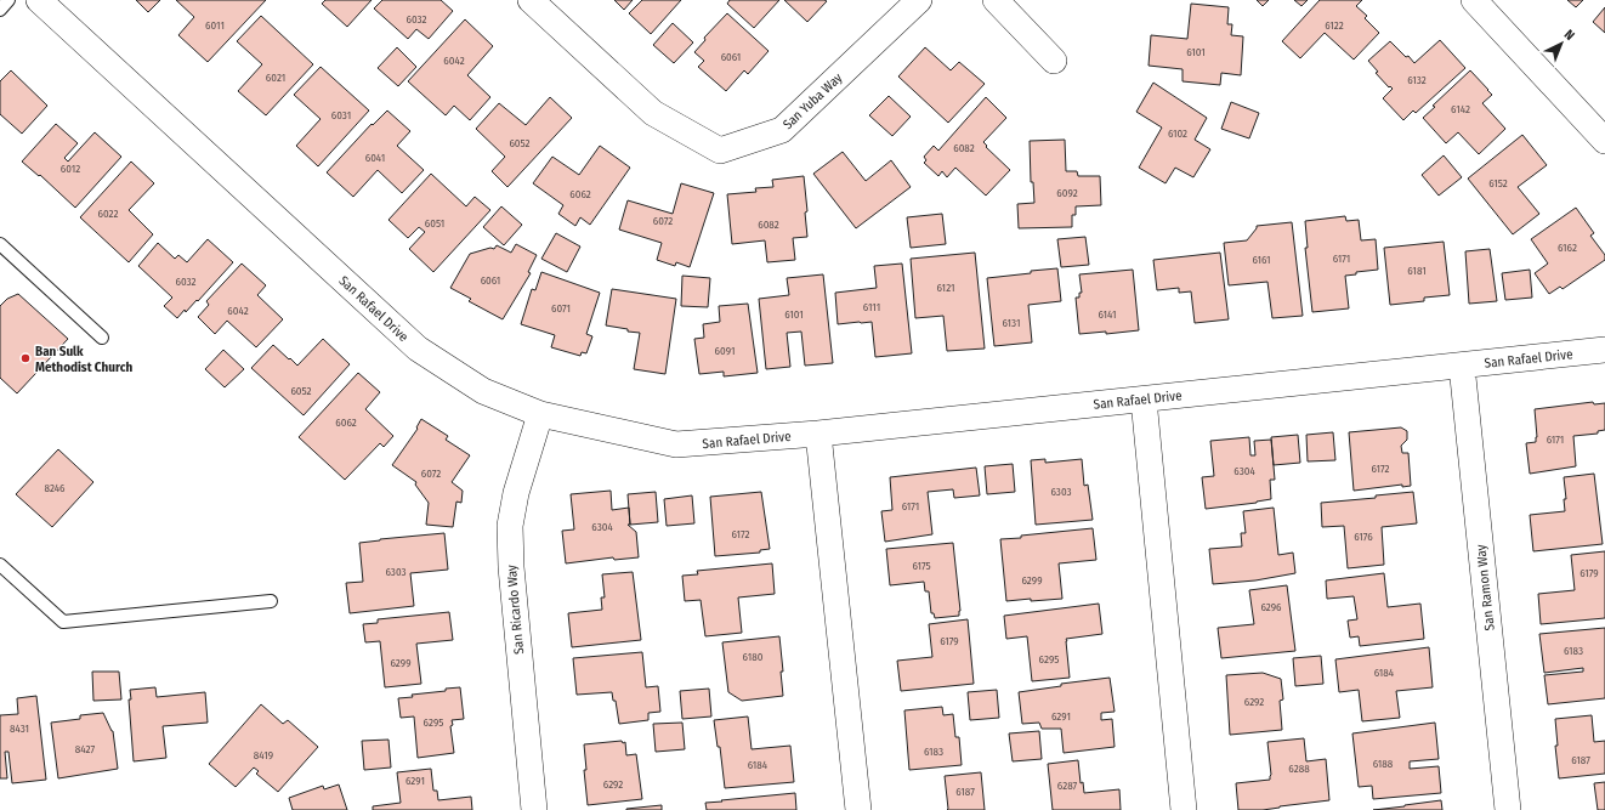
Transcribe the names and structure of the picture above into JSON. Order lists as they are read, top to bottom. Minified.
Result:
{"streets":{"street":["San Yuba Way","San Rafael Drive","San Ramon Way","San Ricardo Way"]},"crossings":[["San Rafael Drive","San Ramon Way"],["San Rafael Drive","San Ricardo Way"]],"places":["Ban Sulk Methodist Church"],"house_numbers":["6032","6011","6122","6101","6061","6042","6021","6132","6142","6031","6102","6052","6082","6041","6012","6152","6092","6062","6022","6072","6051","6082","6162","6171","6161","6181","6061","6032","6121","6111","6071","6042","6101","6141","6131","6091","6052","6062","6171","6172","6304","6072","8246","6303","6171","6304","6172","6176","6175","6303","6179","6299","6296","6179","6183","6180","6295","6299","6184","6292","6291","6295","8431","8427","6183","8419","6187","6188","6184","6288","6291","6292","6287","6187"],"north":"top right"}
